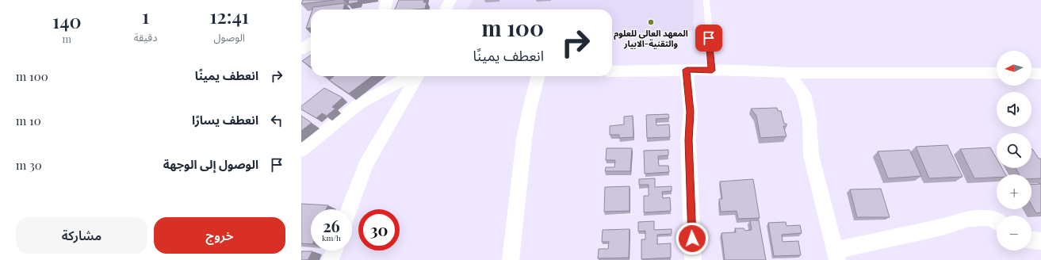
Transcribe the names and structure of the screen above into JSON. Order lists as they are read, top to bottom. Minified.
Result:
{"places":["المعهد العالي للعلوم والتقنية-الابيار"],"north":"left","page":{"eta":["12:41","الوصول","1","دقيقة","140","m"],"turn":["100 m","انعطف يمينًا"],"map_buttons":["+","−"],"list":[{"name":"انعطف يمينًا","value":"100 m"},{"name":"انعطف يسارًا","value":"10 m"},{"name":"الوصول إلى الوجهة","value":"30 m"}],"speed":"26 km/h","limit":"30","buttons":["خروج","مشاركة"]}}
